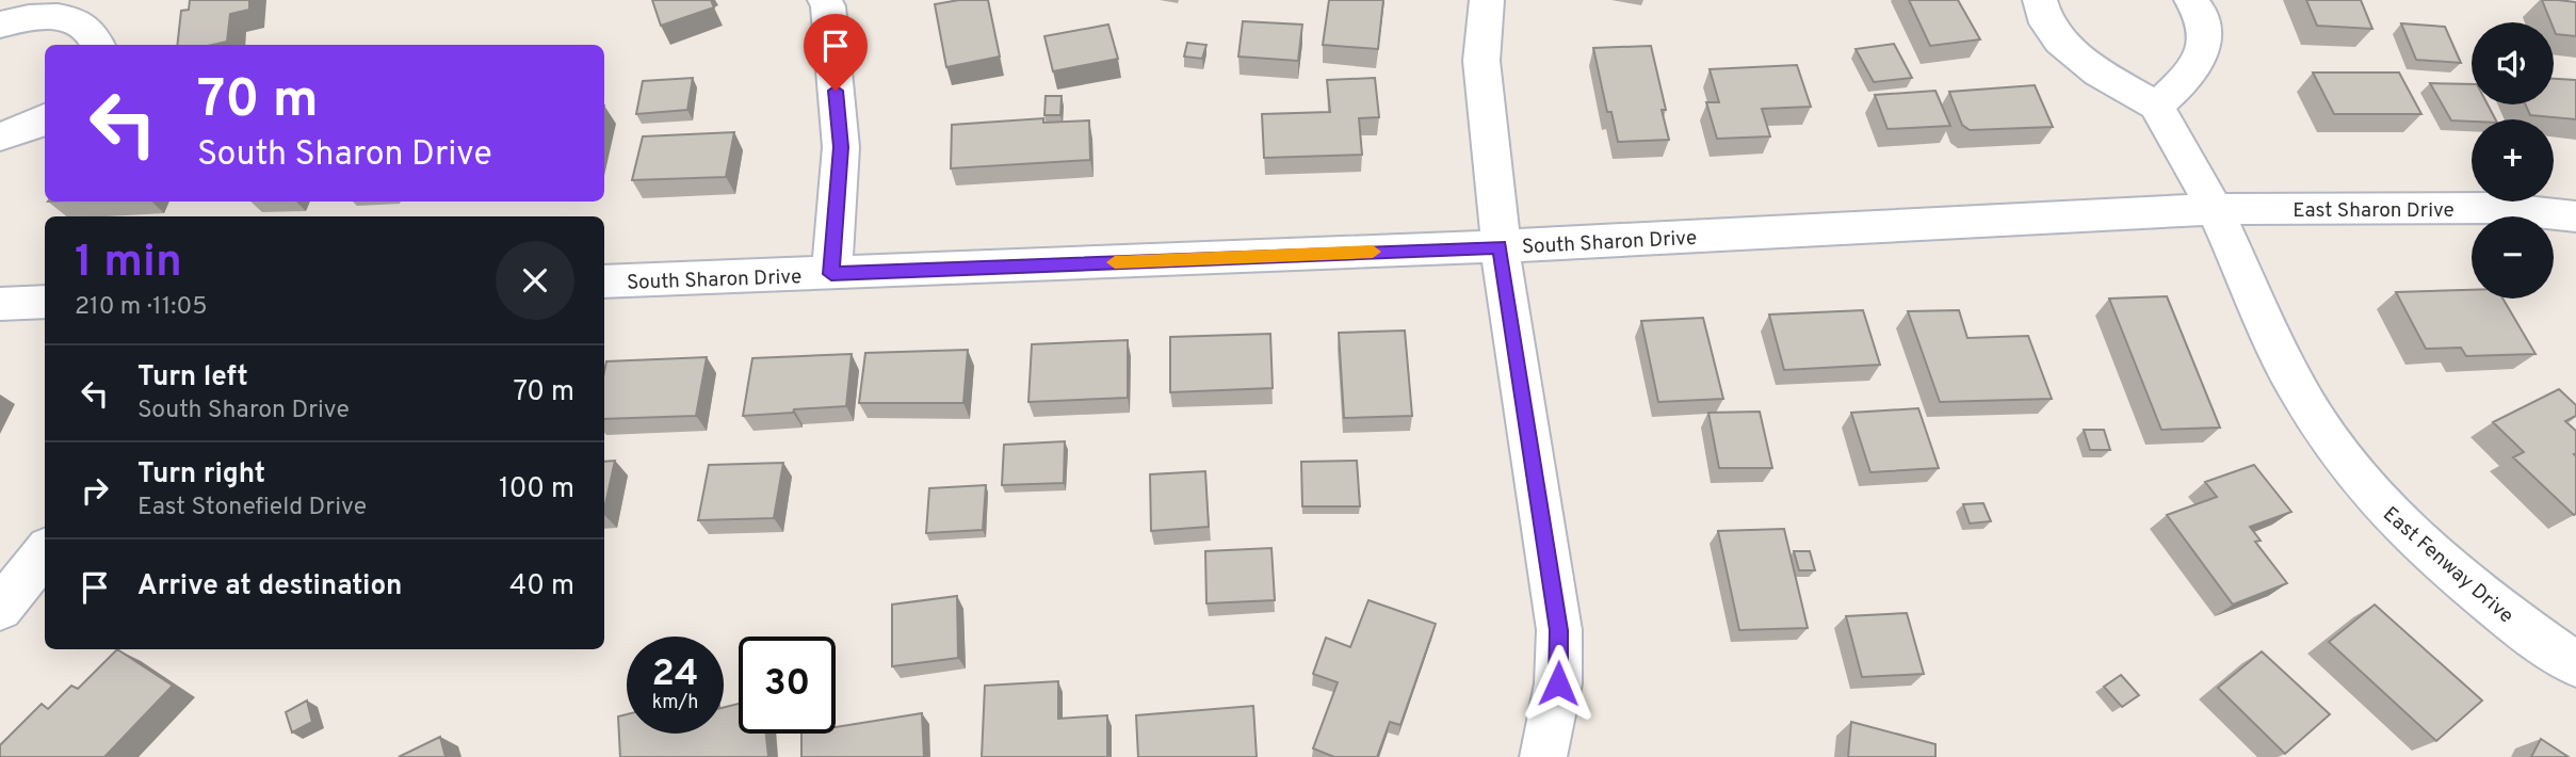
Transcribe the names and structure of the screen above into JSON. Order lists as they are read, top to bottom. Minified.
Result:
{"streets":{"street":["East Sharon Drive","South Sharon Drive","East Fenway Drive"]},"crossings":[["East Sharon Drive","South Sharon Drive"],["East Sharon Drive","East Fenway Drive"],["South Sharon Drive","East Fenway Drive"]],"page":{"map_buttons":["+","−"],"turn":["70 m","South Sharon Drive"],"heading":["1 min","210 m · 11:05"],"list":[{"name":"Turn left","note":"South Sharon Drive","value":"70 m"},{"name":"Turn right","note":"East Stonefield Drive","value":"100 m"},{"name":"Arrive at destination","value":"40 m"}],"speed":"24 km/h","limit":"30"}}
